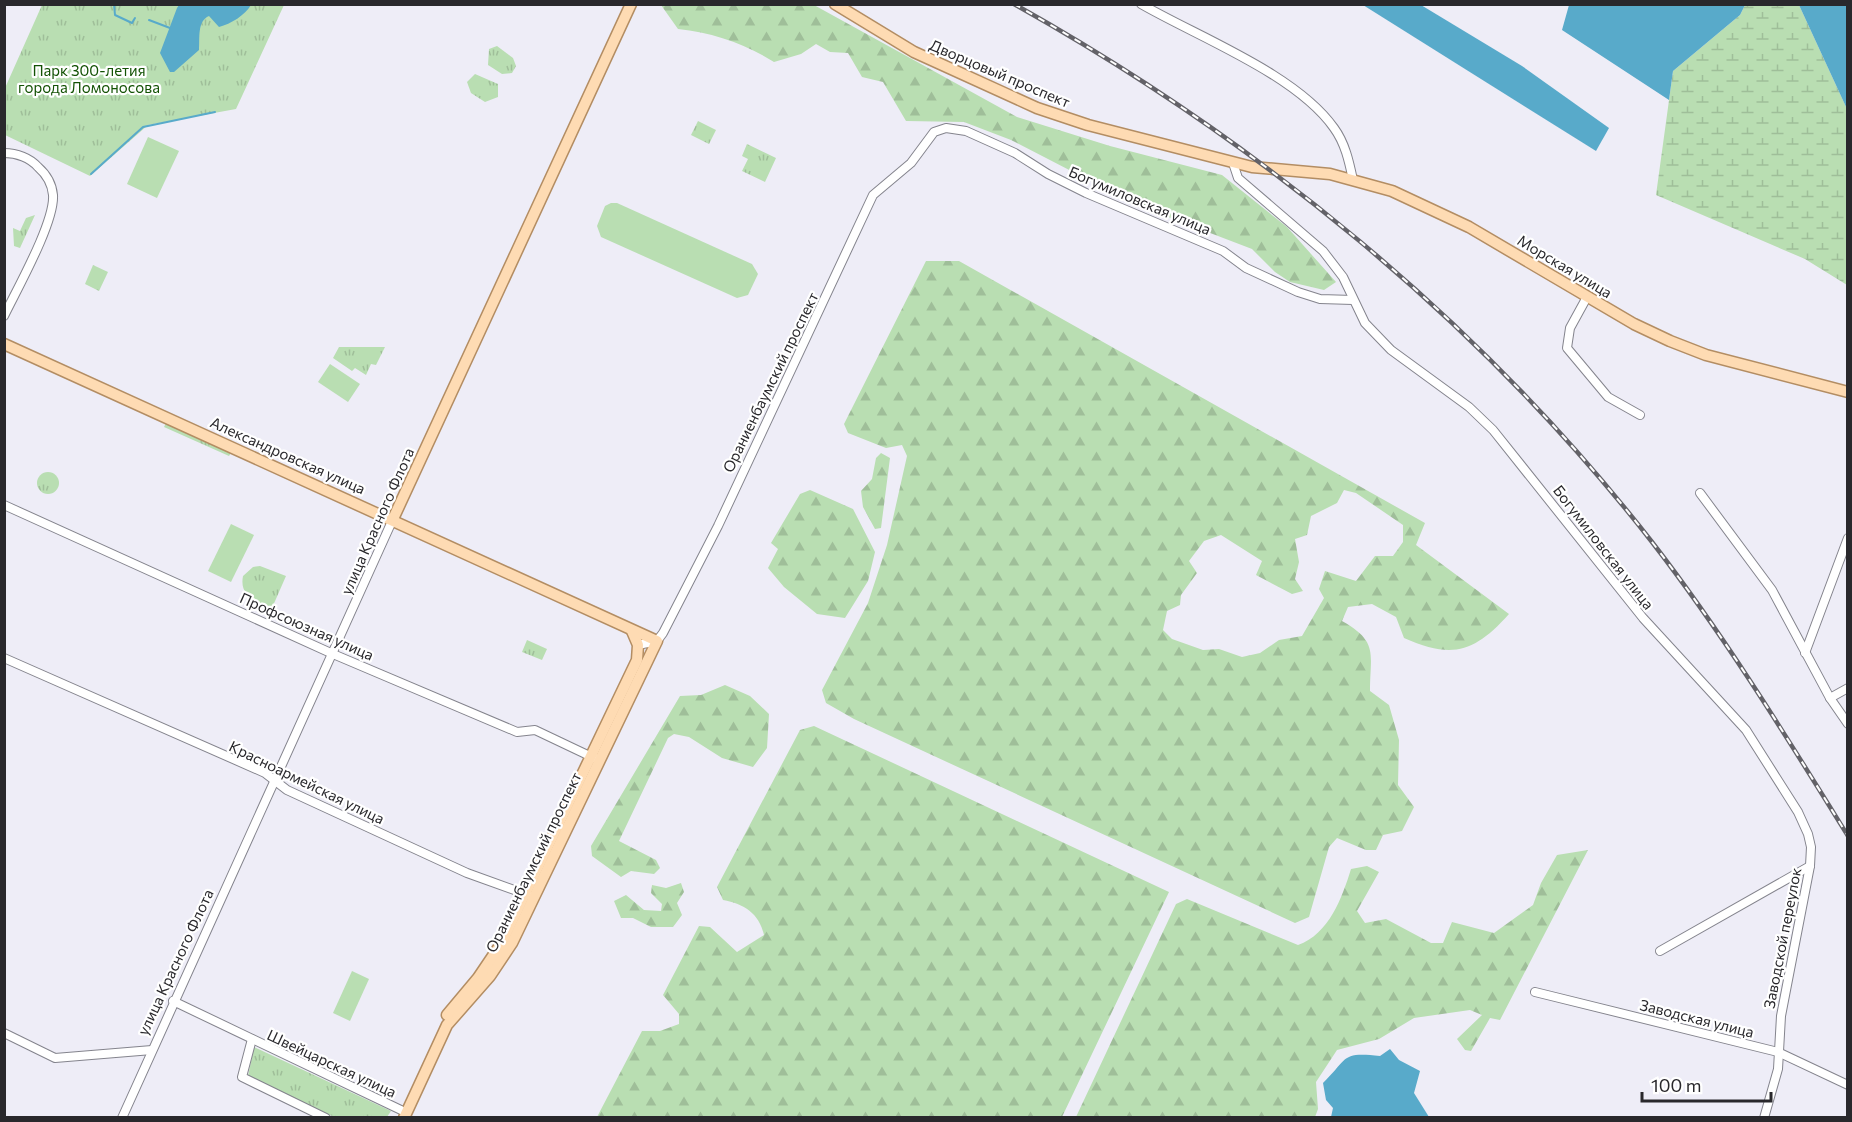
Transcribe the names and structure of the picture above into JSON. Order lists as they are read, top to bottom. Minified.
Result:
{"streets":{"main road":["Дворцовый проспект","Морская улица","Ораниенбаумский проспект","Александровская улица","улица Красного Флота"],"street":["Богумиловская улица","Профсоюзная улица","Красноармейская улица","Заводской переулок","Заводская улица","Швейцарская улица"]},"crossings":[["Дворцовый проспект","Богумиловская улица"],["Дворцовый проспект","Морская улица"],["Богумиловская улица","Ораниенбаумский проспект"],["Богумиловская улица","Заводской переулок"],["Ораниенбаумский проспект","Александровская улица"],["Ораниенбаумский проспект","Профсоюзная улица"],["Ораниенбаумский проспект","Красноармейская улица"],["Ораниенбаумский проспект","Швейцарская улица"],["Александровская улица","улица Красного Флота"],["улица Красного Флота","Профсоюзная улица"],["улица Красного Флота","Красноармейская улица"],["улица Красного Флота","Швейцарская улица"],["Заводской переулок","Заводская улица"]],"parks":["Парк 300-летия города Ломоносова"],"scale_bar":"100 m"}
